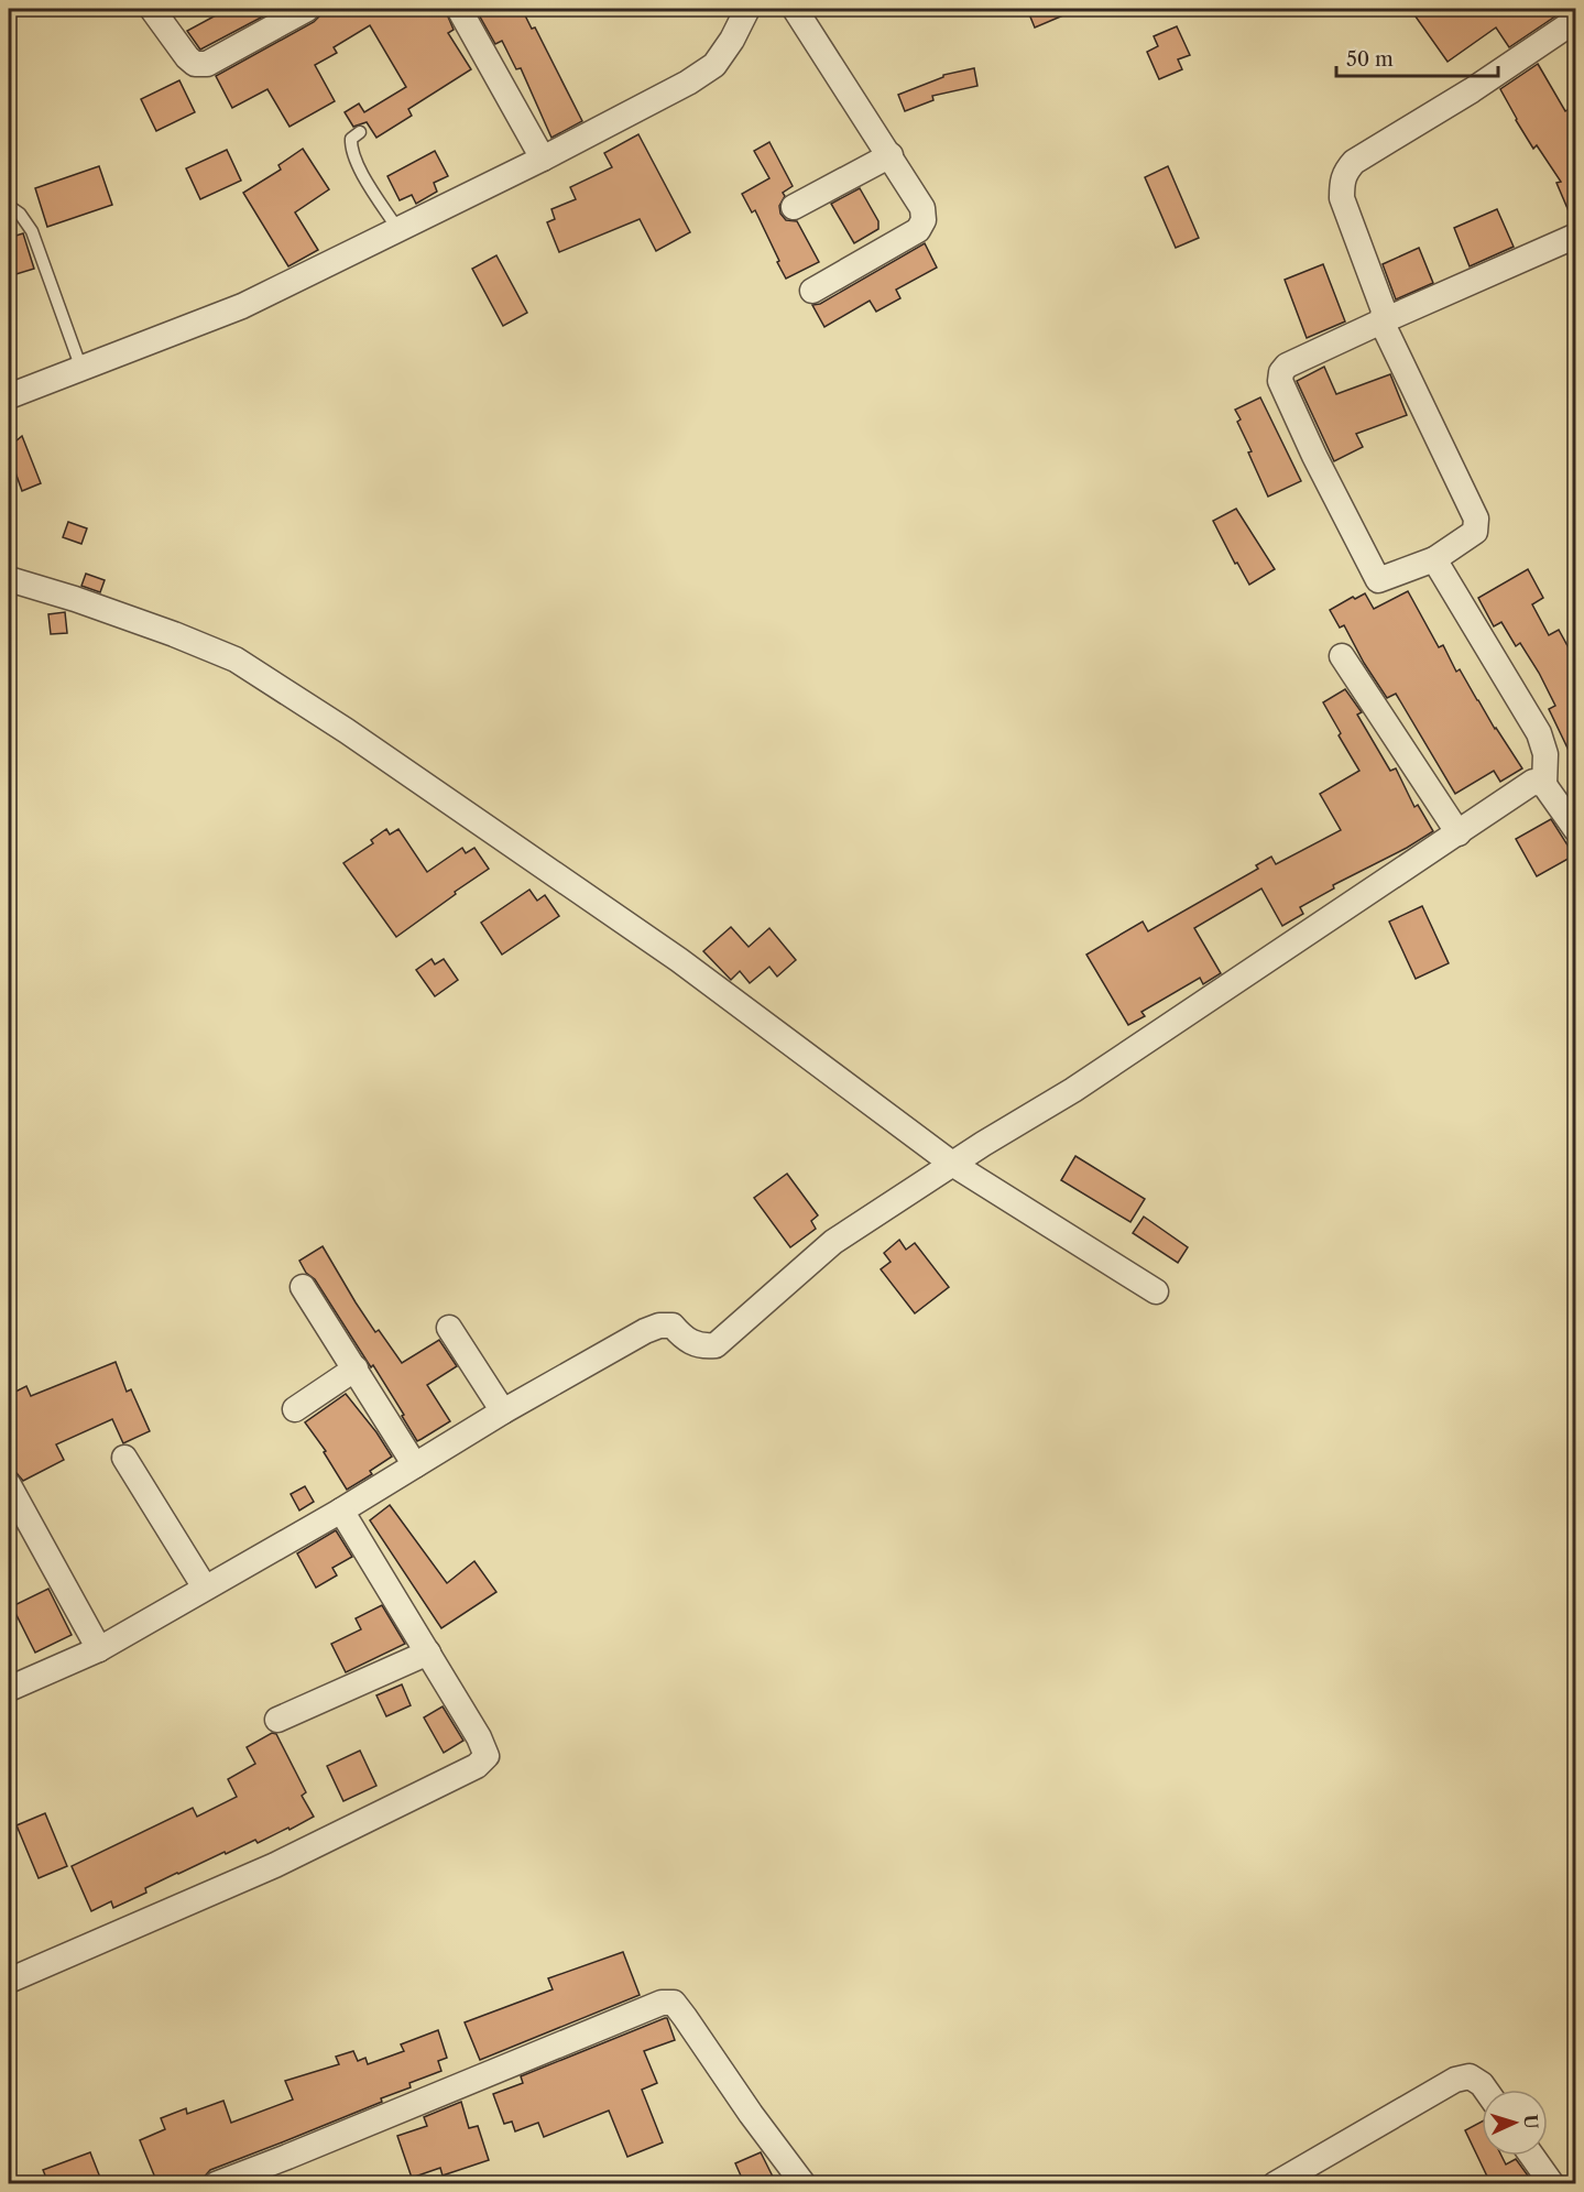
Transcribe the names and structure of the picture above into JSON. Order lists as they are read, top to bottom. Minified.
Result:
{"scale_bar":"50 m","north":"right"}
